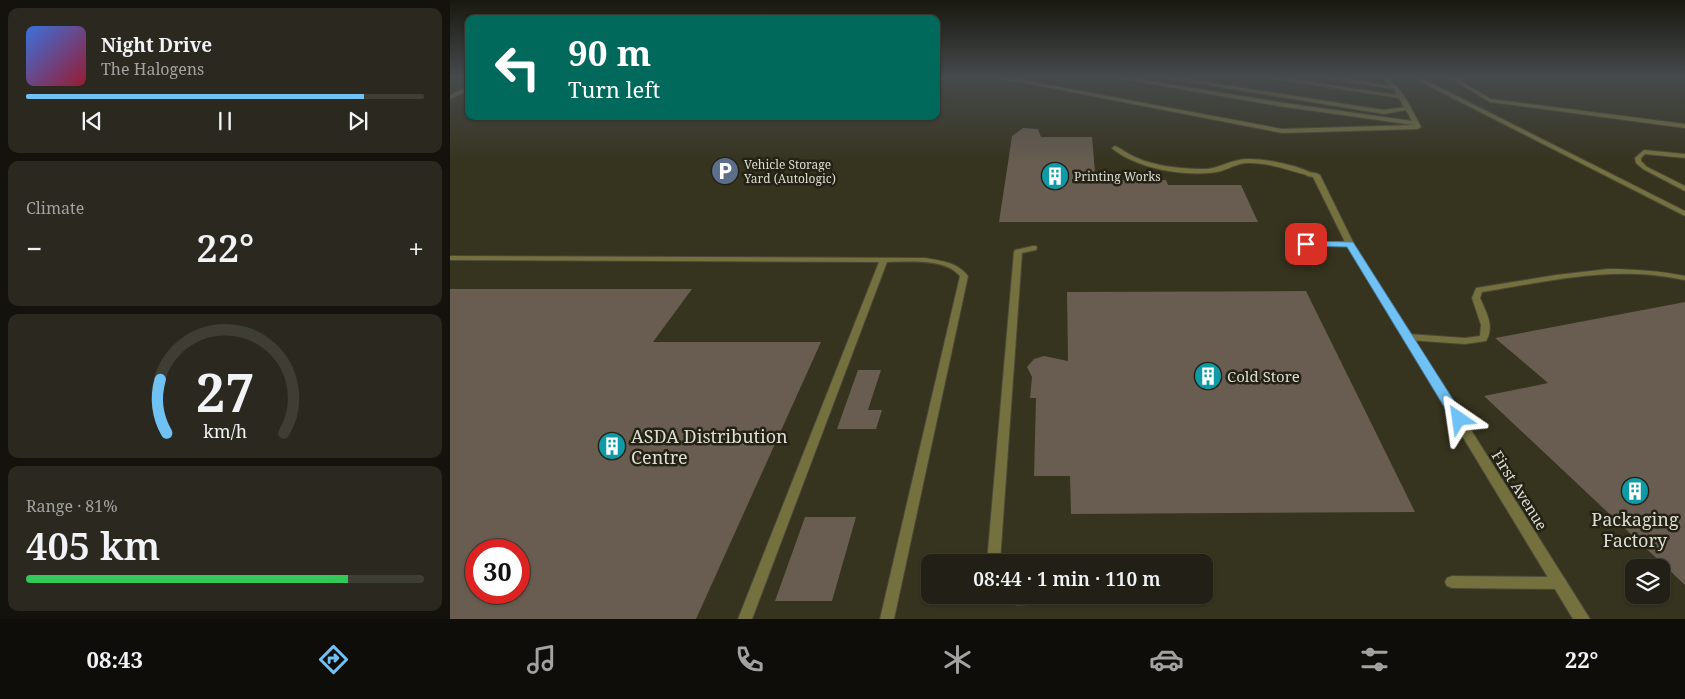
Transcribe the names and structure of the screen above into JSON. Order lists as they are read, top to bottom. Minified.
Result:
{"streets":{"street":["First Avenue"]},"places":{"parking":["Vehicle Storage Yard (Autologic)"],"building":["Printing Works","Cold Store","ASDA Distribution Centre","Packaging Factory"]},"page":{"turn":["90 m","Turn left"],"song":["Night Drive","The Halogens"],"tile":["Climate",["Range · 81%","405 km"]],"heat":["−","22°","+"],"limit":"30","trip":"08:44 · 1 min · 110 m","tabs":["08:43","22°"],"gauge":["27","km/h"]}}
